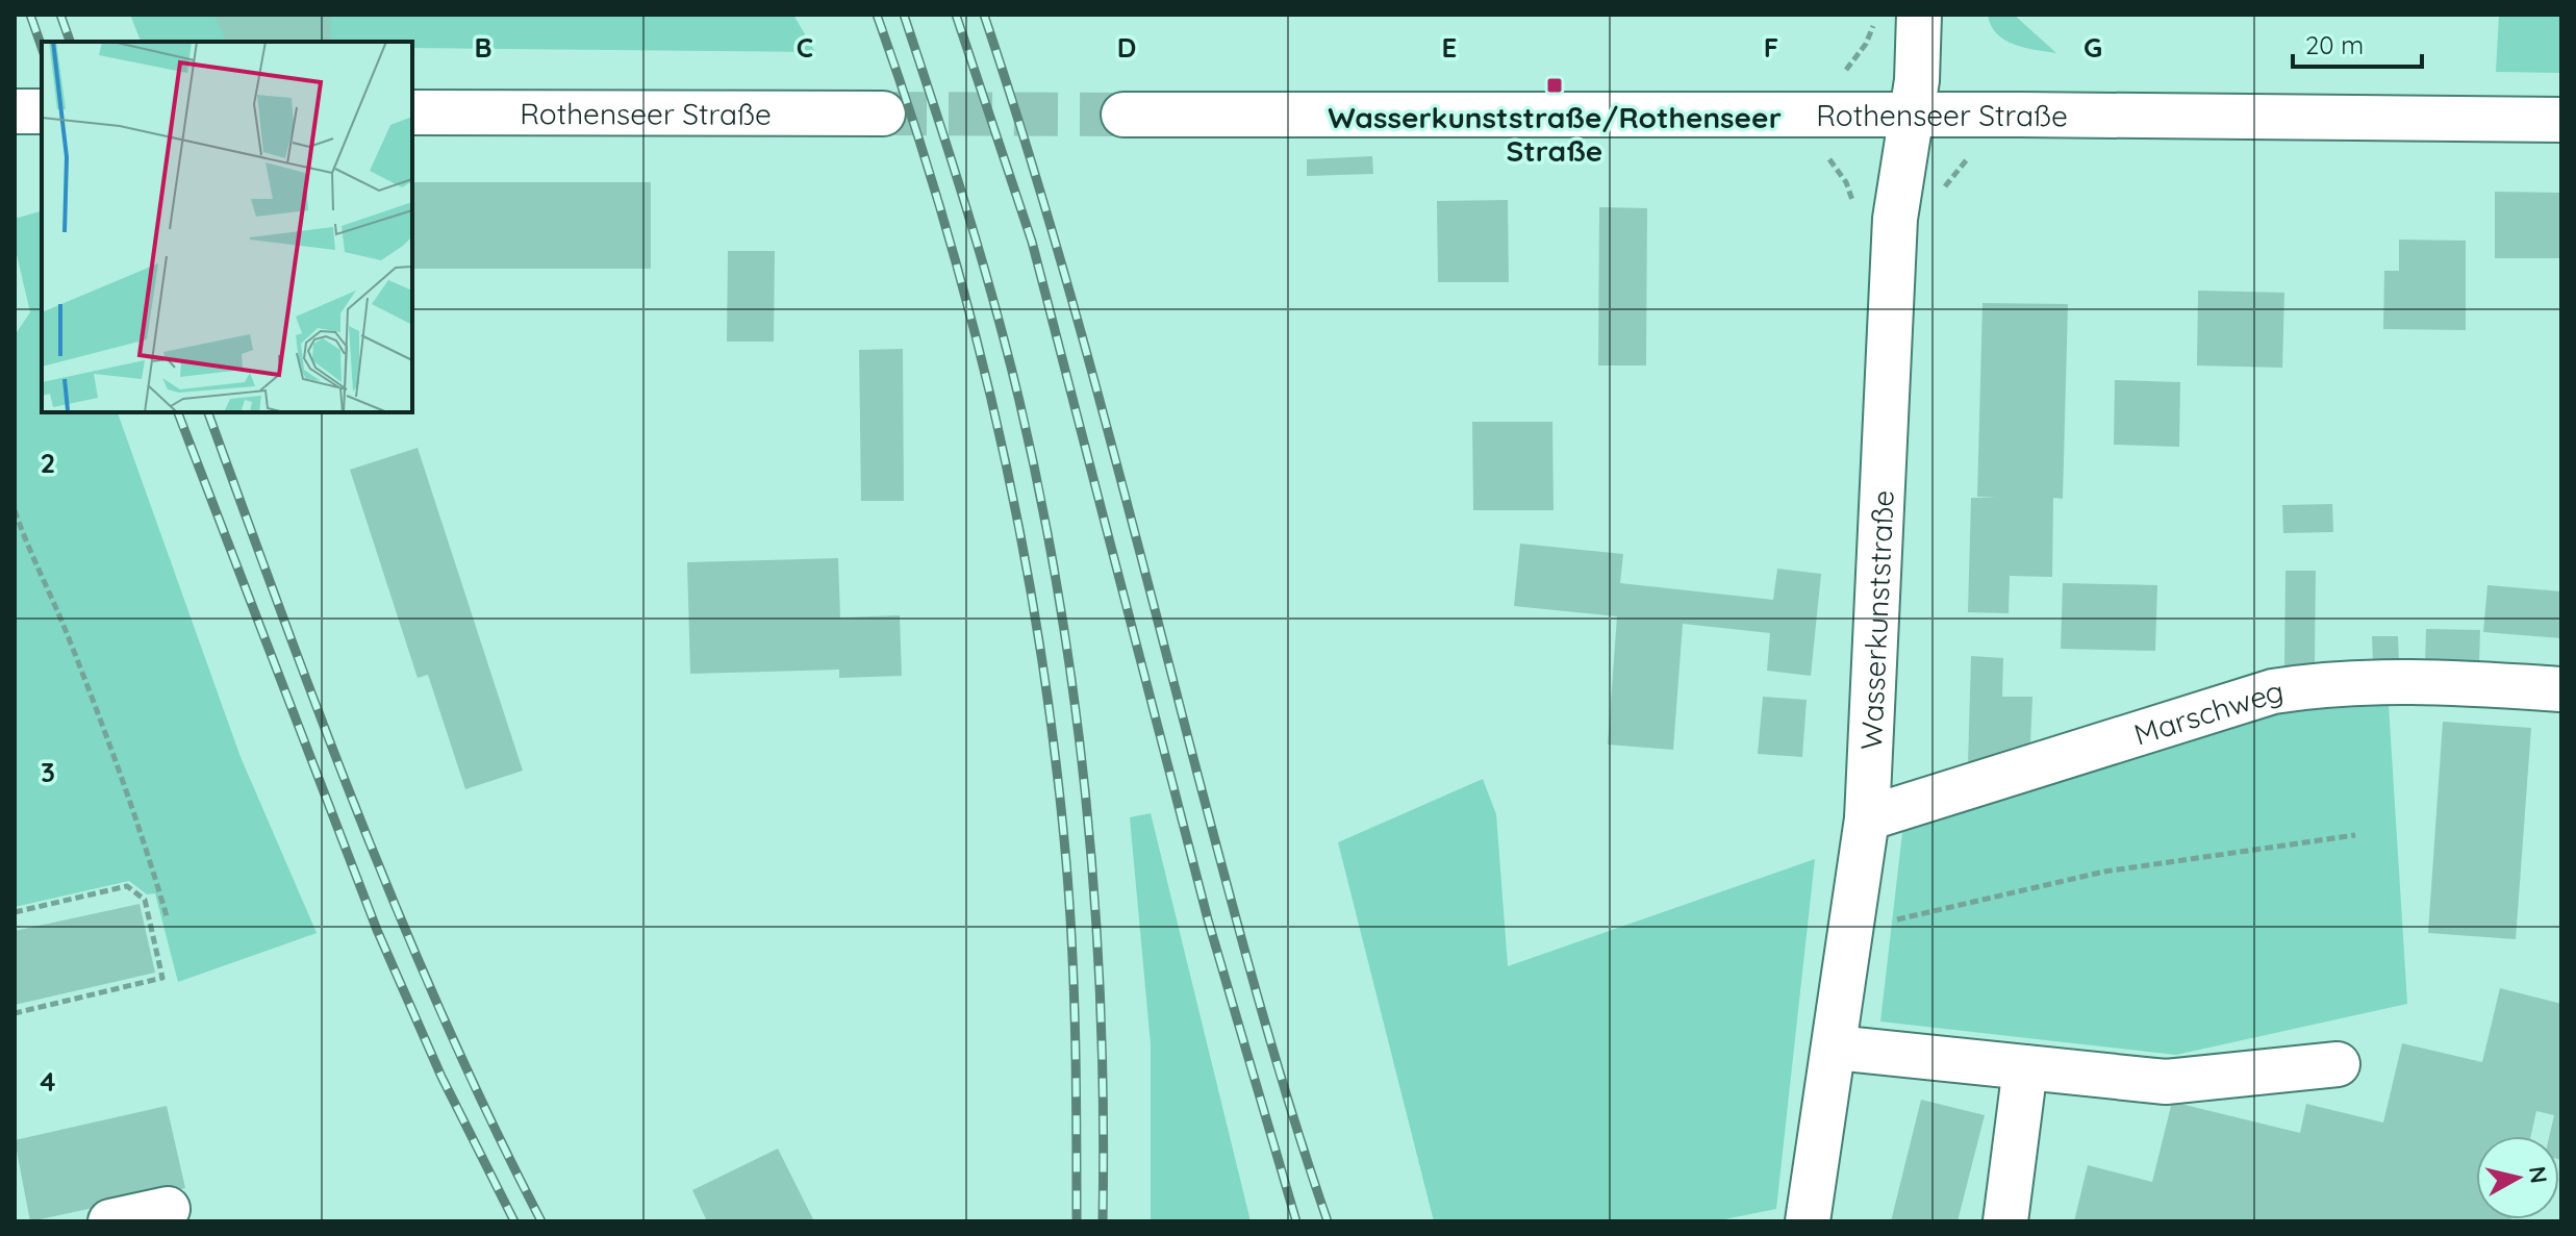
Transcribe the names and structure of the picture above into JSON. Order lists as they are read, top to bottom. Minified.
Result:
{"streets":{"street":["Rothenseer Straße","Wasserkunststraße","Marschweg"]},"crossings":[["Rothenseer Straße","Wasserkunststraße"],["Wasserkunststraße","Marschweg"]],"places":{"transit":["Wasserkunststraße/Rothenseer Straße"]},"scale_bar":"20 m","north":"right","grid":{"columns":["B","C","D","E","F","G"],"rows":["2","3","4"]}}
